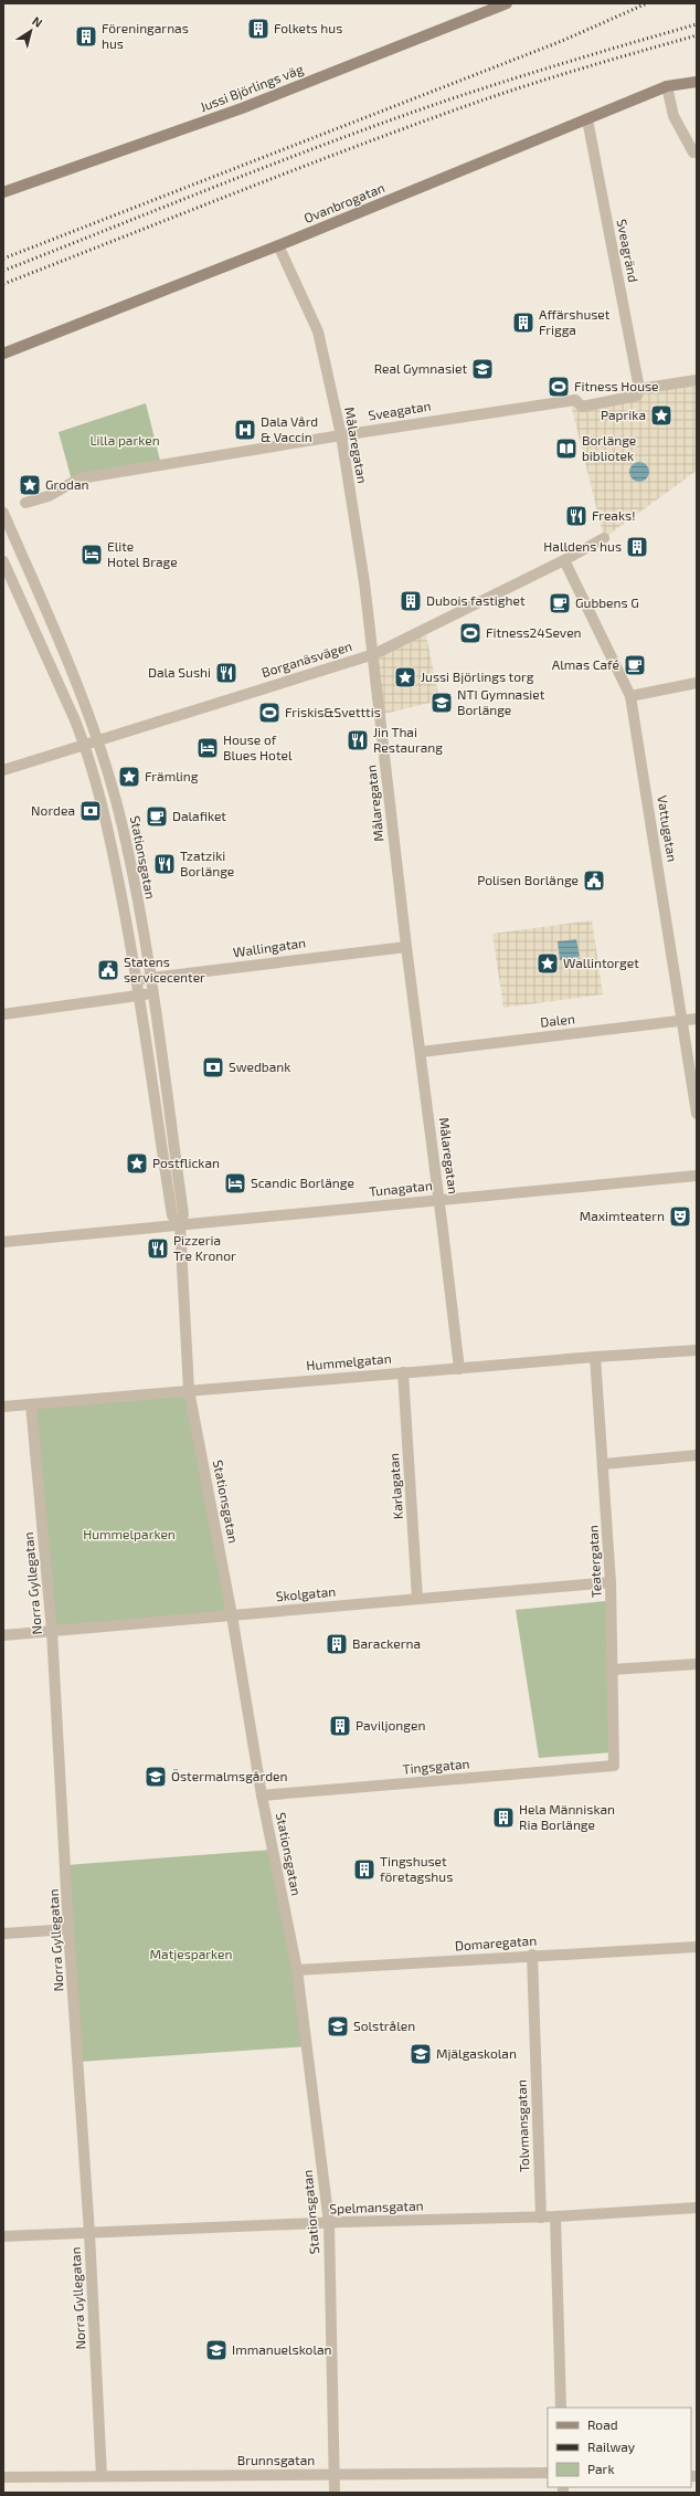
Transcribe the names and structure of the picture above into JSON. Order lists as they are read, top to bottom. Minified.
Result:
{"streets":{"street":["Jussi Björlings väg","Ovanbrogatan","Sveagränd","Sveagatan","Målaregatan","Borganäsvägen","Vattugatan","Stationsgatan","Wallingatan","Dalen","Tunagatan","Hummelgatan","Karlagatan","Teatergatan","Norra Gyllegatan","Skolgatan","Tingsgatan","Domaregatan","Tolvmansgatan","Spelmansgatan","Brunnsgatan"]},"crossings":[["Ovanbrogatan","Sveagränd"],["Ovanbrogatan","Målaregatan"],["Sveagränd","Sveagatan"],["Sveagatan","Målaregatan"],["Målaregatan","Borganäsvägen"],["Målaregatan","Wallingatan"],["Målaregatan","Dalen"],["Målaregatan","Tunagatan"],["Målaregatan","Hummelgatan"],["Borganäsvägen","Vattugatan"],["Borganäsvägen","Stationsgatan"],["Vattugatan","Dalen"],["Stationsgatan","Wallingatan"],["Stationsgatan","Tunagatan"],["Stationsgatan","Hummelgatan"],["Stationsgatan","Skolgatan"],["Stationsgatan","Tingsgatan"],["Stationsgatan","Domaregatan"],["Stationsgatan","Spelmansgatan"],["Stationsgatan","Brunnsgatan"],["Hummelgatan","Karlagatan"],["Hummelgatan","Teatergatan"],["Hummelgatan","Norra Gyllegatan"],["Karlagatan","Skolgatan"],["Teatergatan","Skolgatan"],["Teatergatan","Tingsgatan"],["Norra Gyllegatan","Skolgatan"],["Norra Gyllegatan","Spelmansgatan"],["Norra Gyllegatan","Brunnsgatan"],["Domaregatan","Tolvmansgatan"],["Tolvmansgatan","Spelmansgatan"]],"parks":["Lilla parken","Hummelparken","Matjesparken"],"places":{"building":["Folkets hus","Föreningarnas hus","Affärshuset Frigga","Halldens hus","Dubois fastighet","Barackerna","Paviljongen","Hela Människan Ria Borlänge","Tingshuset företagshus"],"school or university":["Real Gymnasiet","NTI Gymnasiet Borlänge","Östermalmsgården","Solstrålen","Mjälgaskolan","Immanuelskolan"],"sports":["Fitness House","Fitness24Seven","Friskis&Svetttis"],"place":["Paprika","Grodan","Jussi Björlings torg","Främling","Wallintorget","Postflickan"],"hospital":["Dala Vård & Vaccin"],"library":["Borlänge bibliotek"],"restaurant":["Freaks!","Dala Sushi","Jin Thai Restaurang","Tzatziki Borlänge","Pizzeria Tre Kronor"],"hotel":["Elite Hotel Brage","House of Blues Hotel","Scandic Borlänge"],"cafe":["Gubbens G","Almas Café","Dalafiket"],"bank":["Nordea","Swedbank"],"public building":["Polisen Borlänge","Statens servicecenter"],"theatre":["Maximteatern"]},"legend":["Road","Railway","Park"],"north":"top right"}
